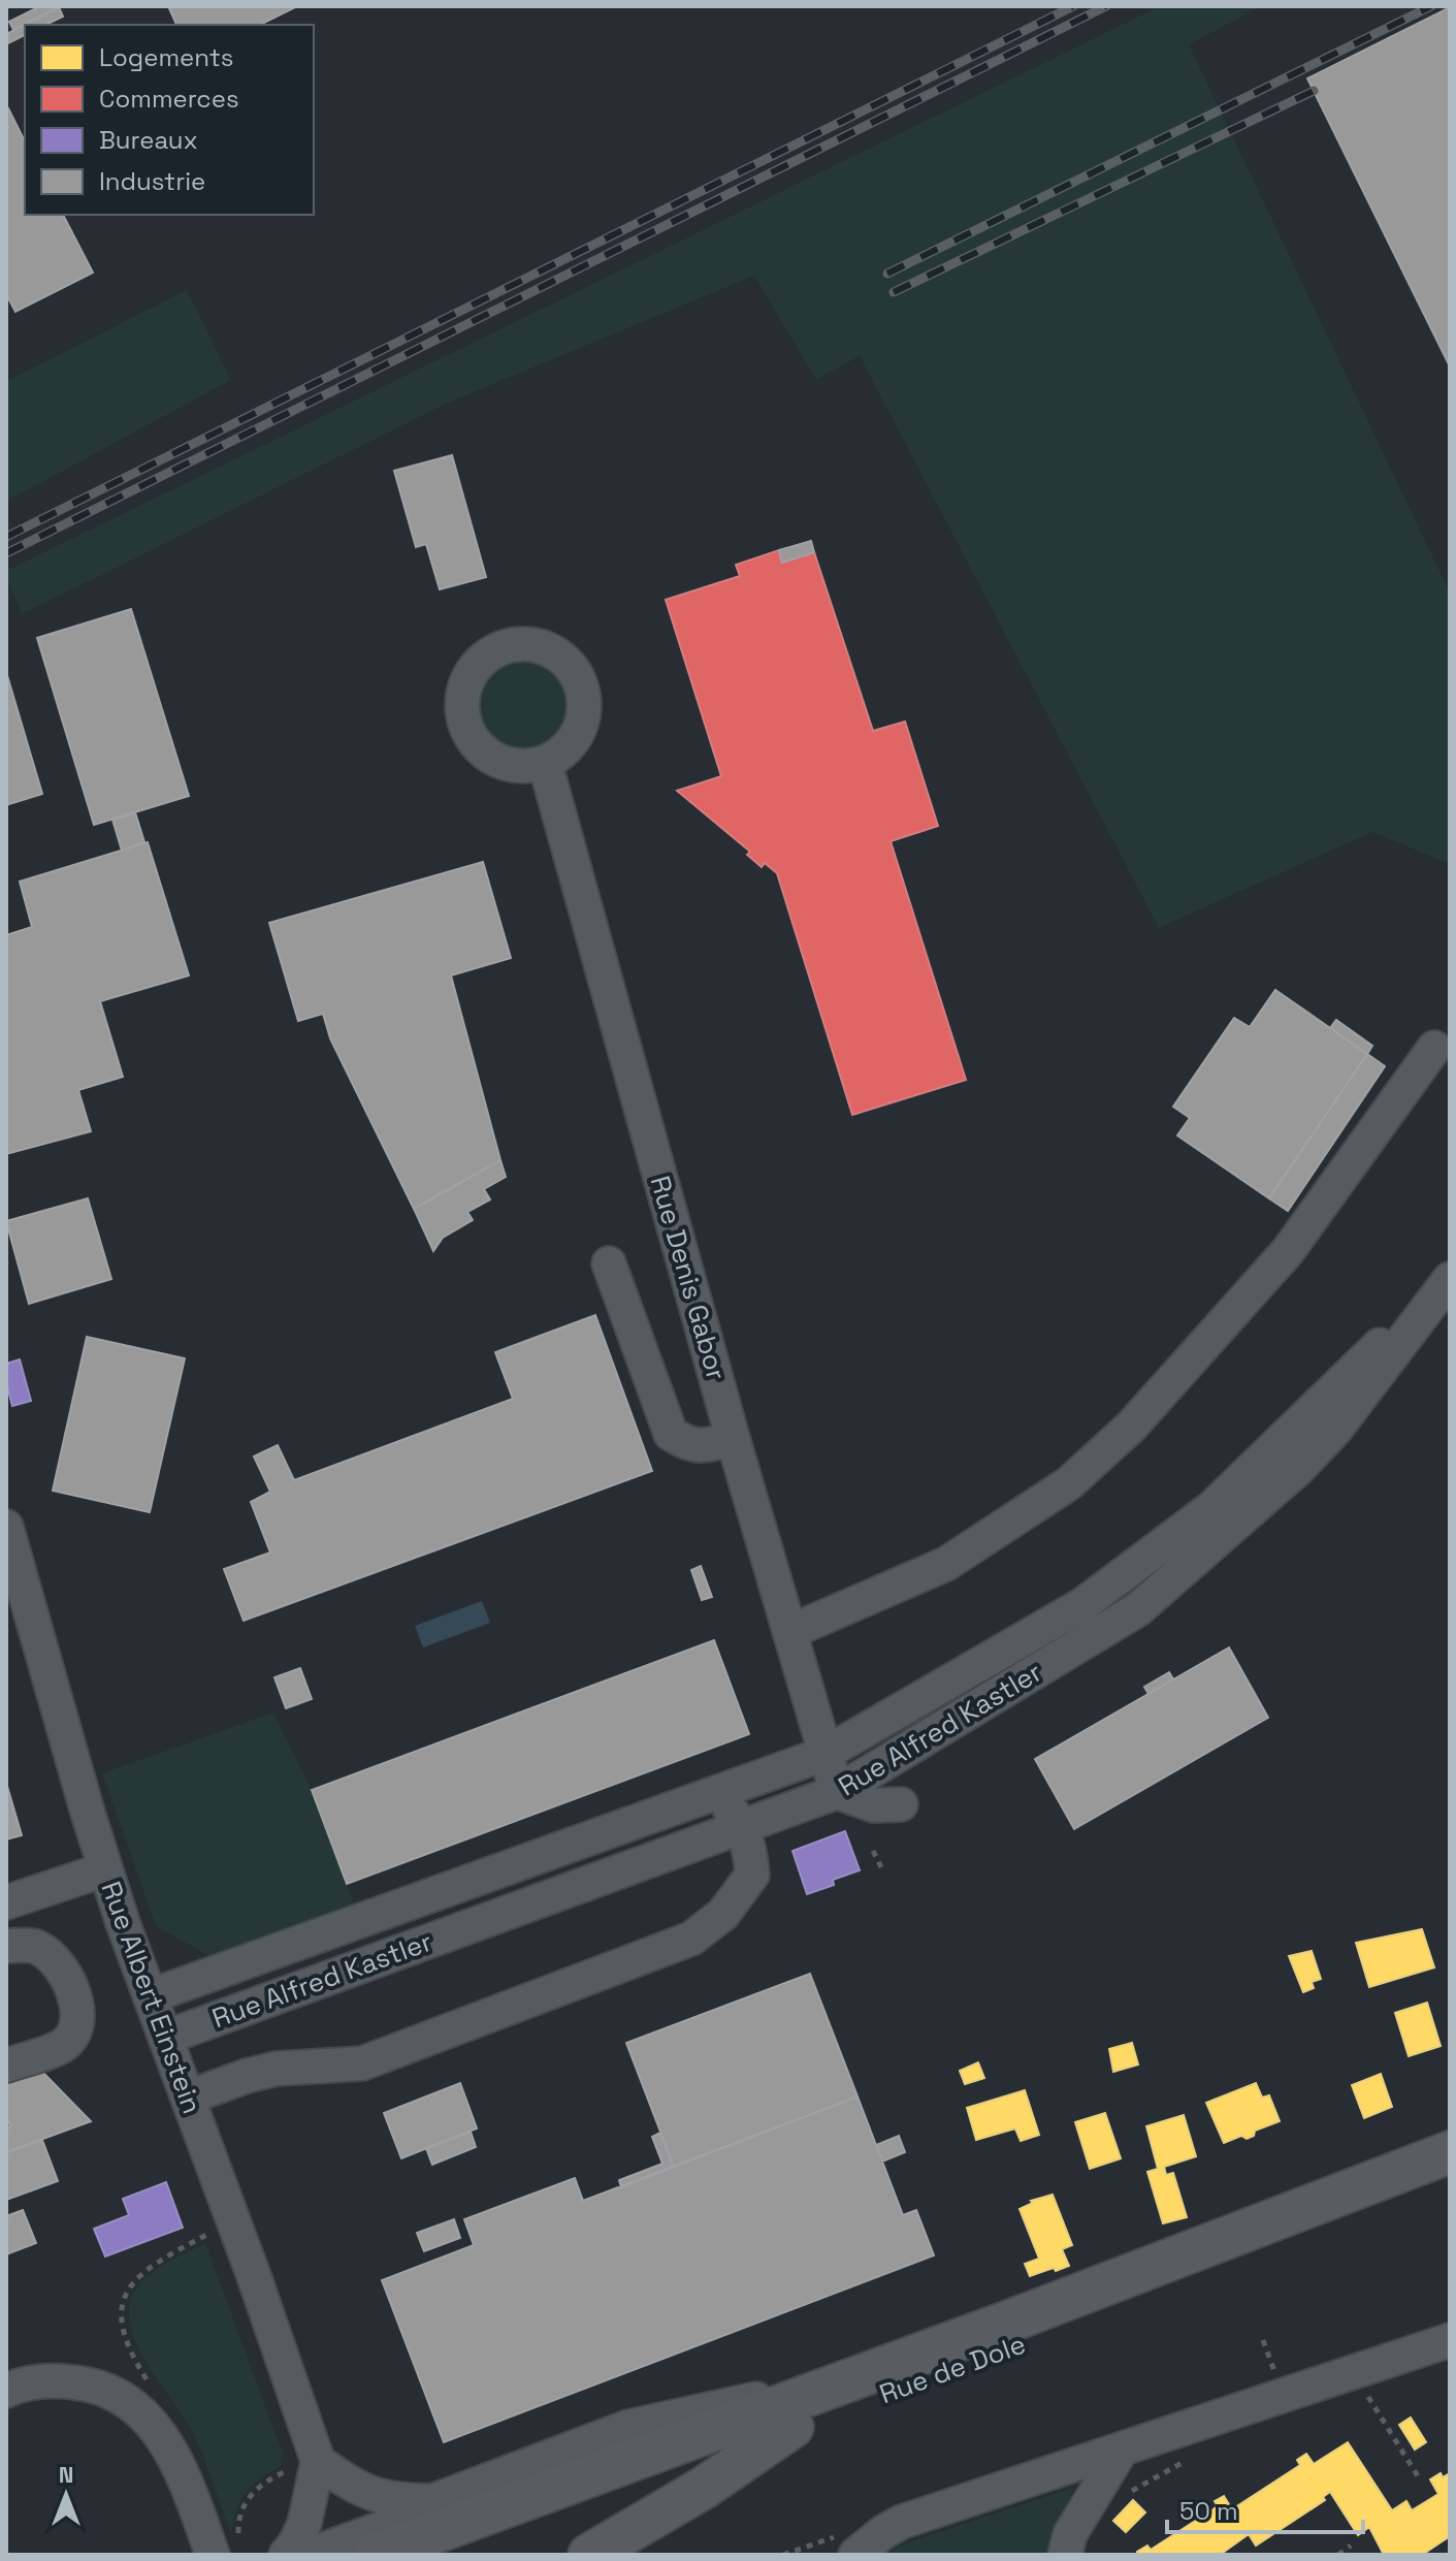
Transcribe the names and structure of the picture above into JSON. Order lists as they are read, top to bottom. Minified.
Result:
{"streets":{"main road":["Rue de Dole"],"street":["Rue Denis Gabor","Rue Alfred Kastler","Rue Albert Einstein"]},"crossings":[["Rue Denis Gabor","Rue Alfred Kastler"],["Rue Alfred Kastler","Rue Albert Einstein"]],"legend":["Logements","Commerces","Bureaux","Industrie"],"scale_bar":"50 m","north":"top"}
